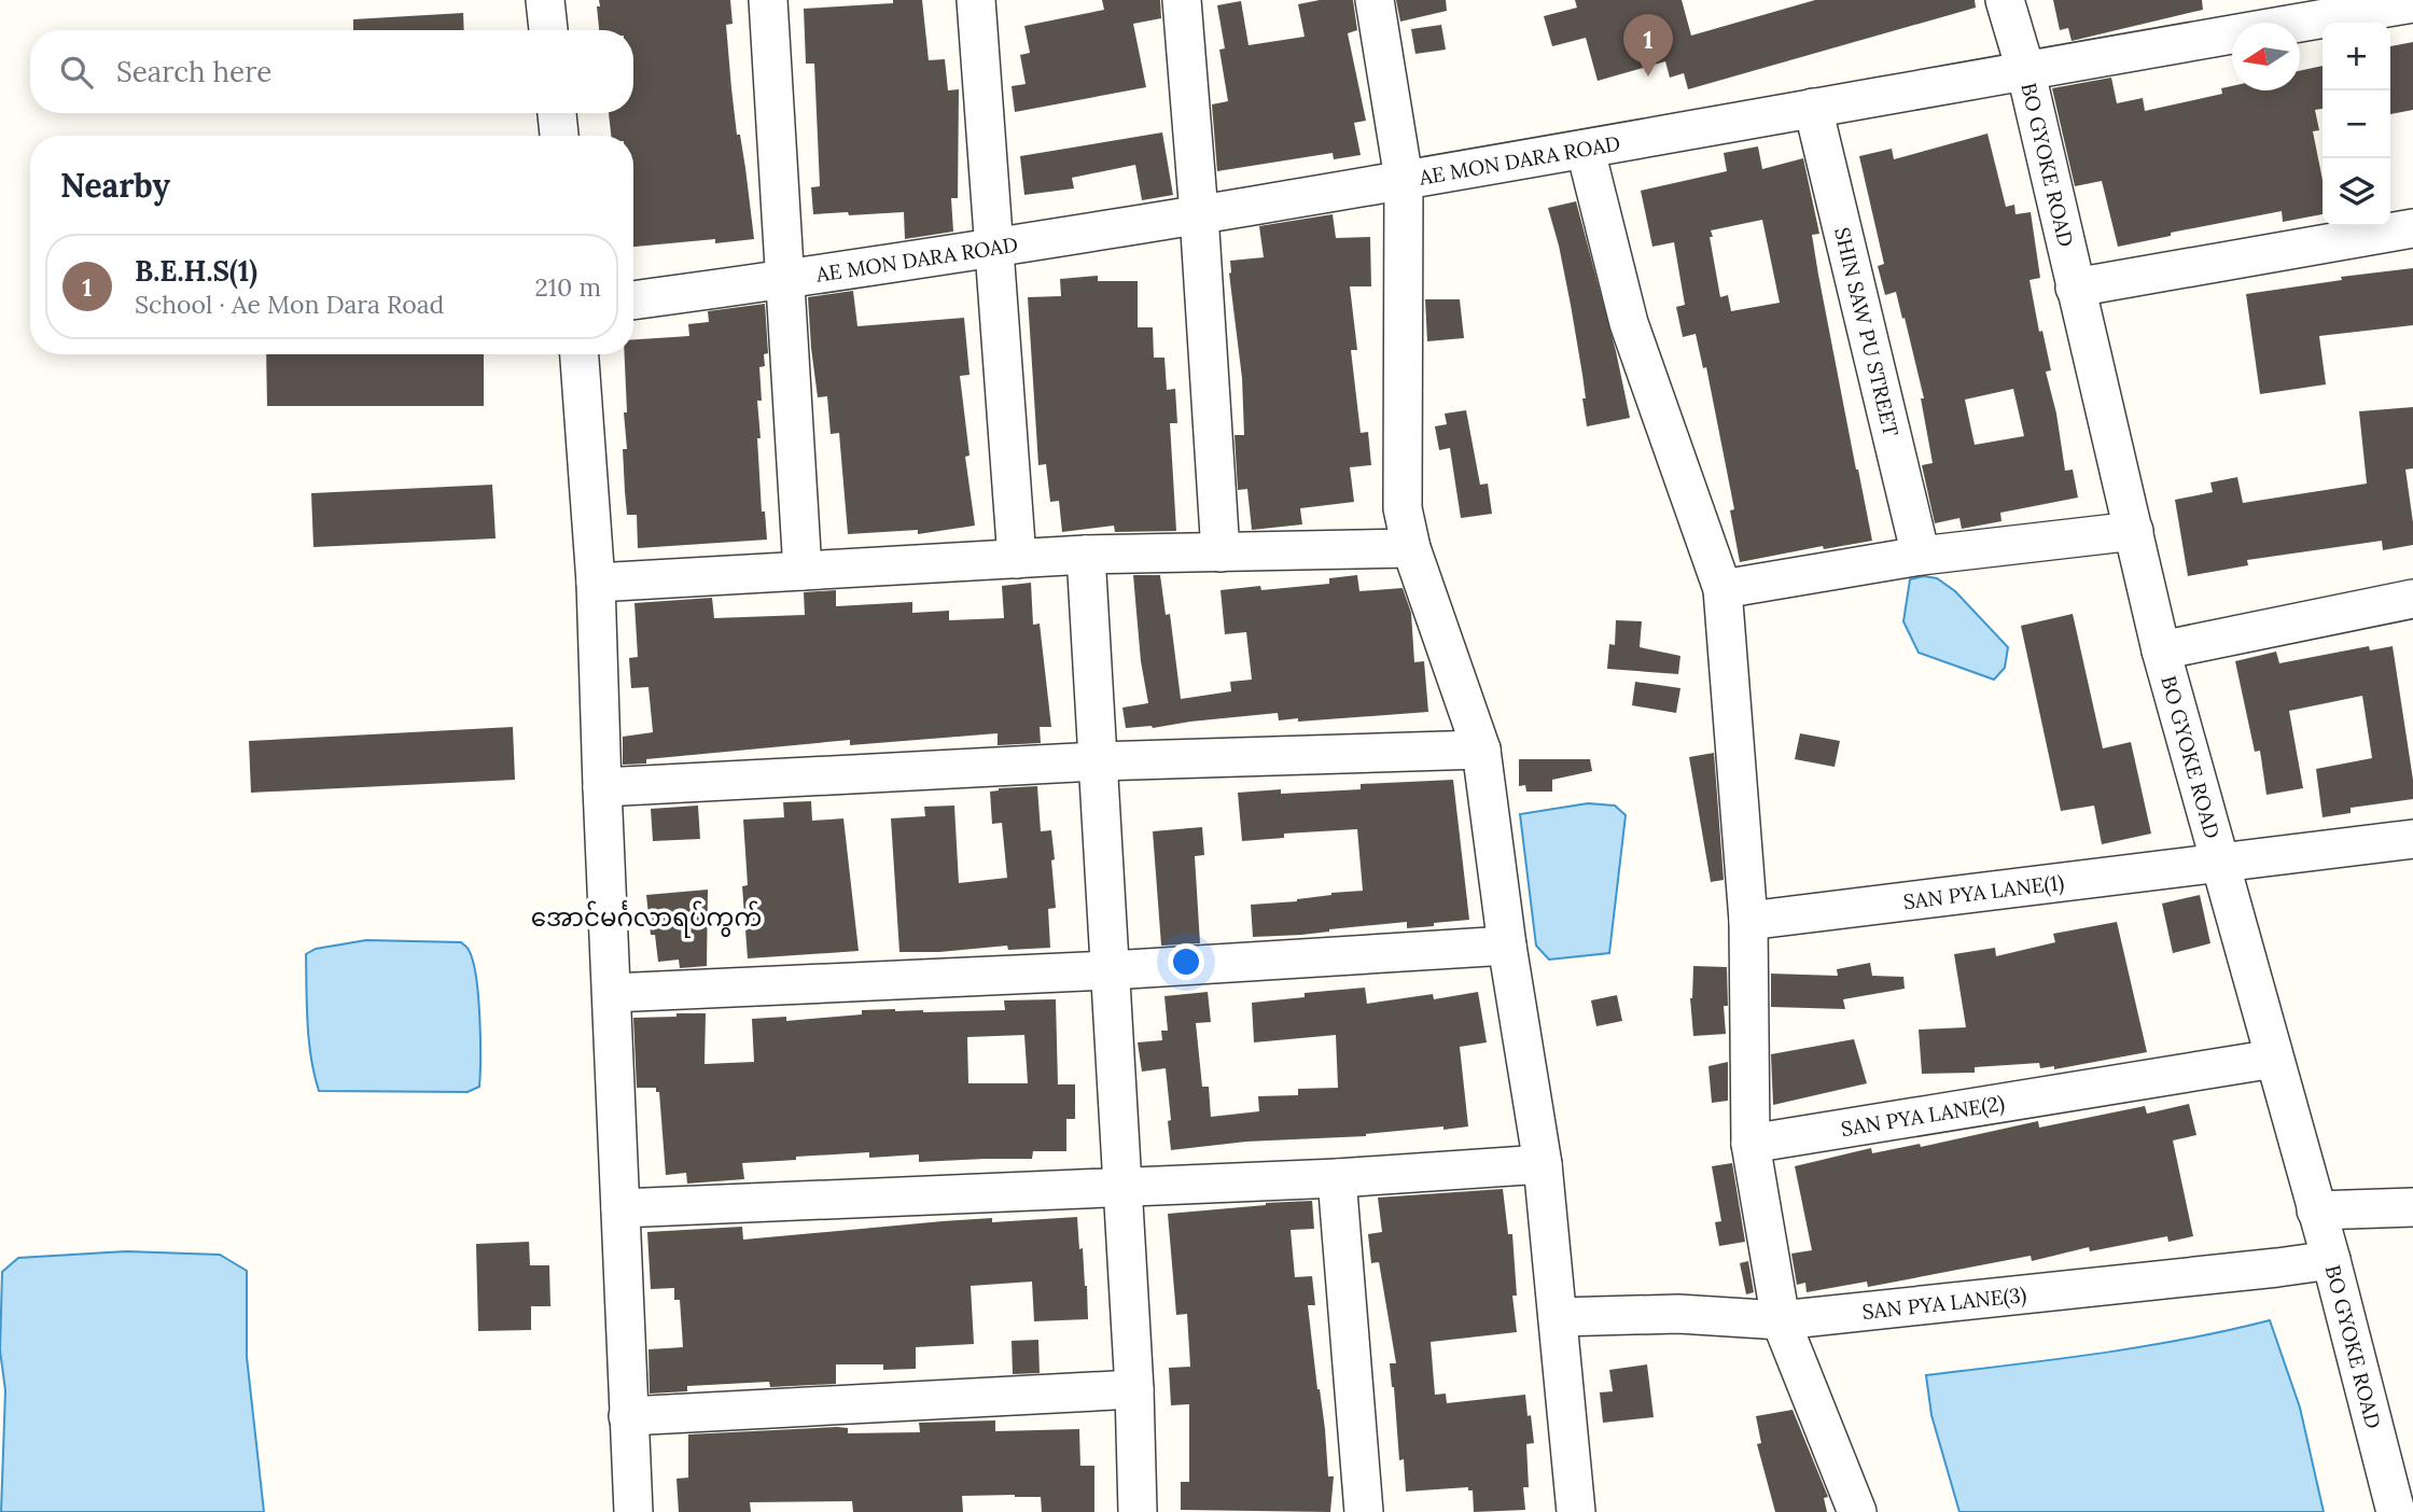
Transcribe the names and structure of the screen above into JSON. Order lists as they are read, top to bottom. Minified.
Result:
{"streets":{"street":["AE MON DARA ROAD","BO GYOKE ROAD","SHIN SAW PU STREET","SAN PYA LANE(1)","SAN PYA LANE(2)","SAN PYA LANE(3)"]},"crossings":[["AE MON DARA ROAD","BO GYOKE ROAD"],["AE MON DARA ROAD","SHIN SAW PU STREET"],["BO GYOKE ROAD","SAN PYA LANE(1)"],["BO GYOKE ROAD","SAN PYA LANE(2)"],["BO GYOKE ROAD","SAN PYA LANE(3)"]],"districts":["အောင်မင်္ဂလာရပ်ကွက်"],"north":"left","page":{"pins":"1","map_buttons":["+","−"],"search":"Search here","heading":"Nearby","list":[{"mark":"1","name":"B.E.H.S(1)","note":"School · Ae Mon Dara Road","value":"210 m"}]}}
